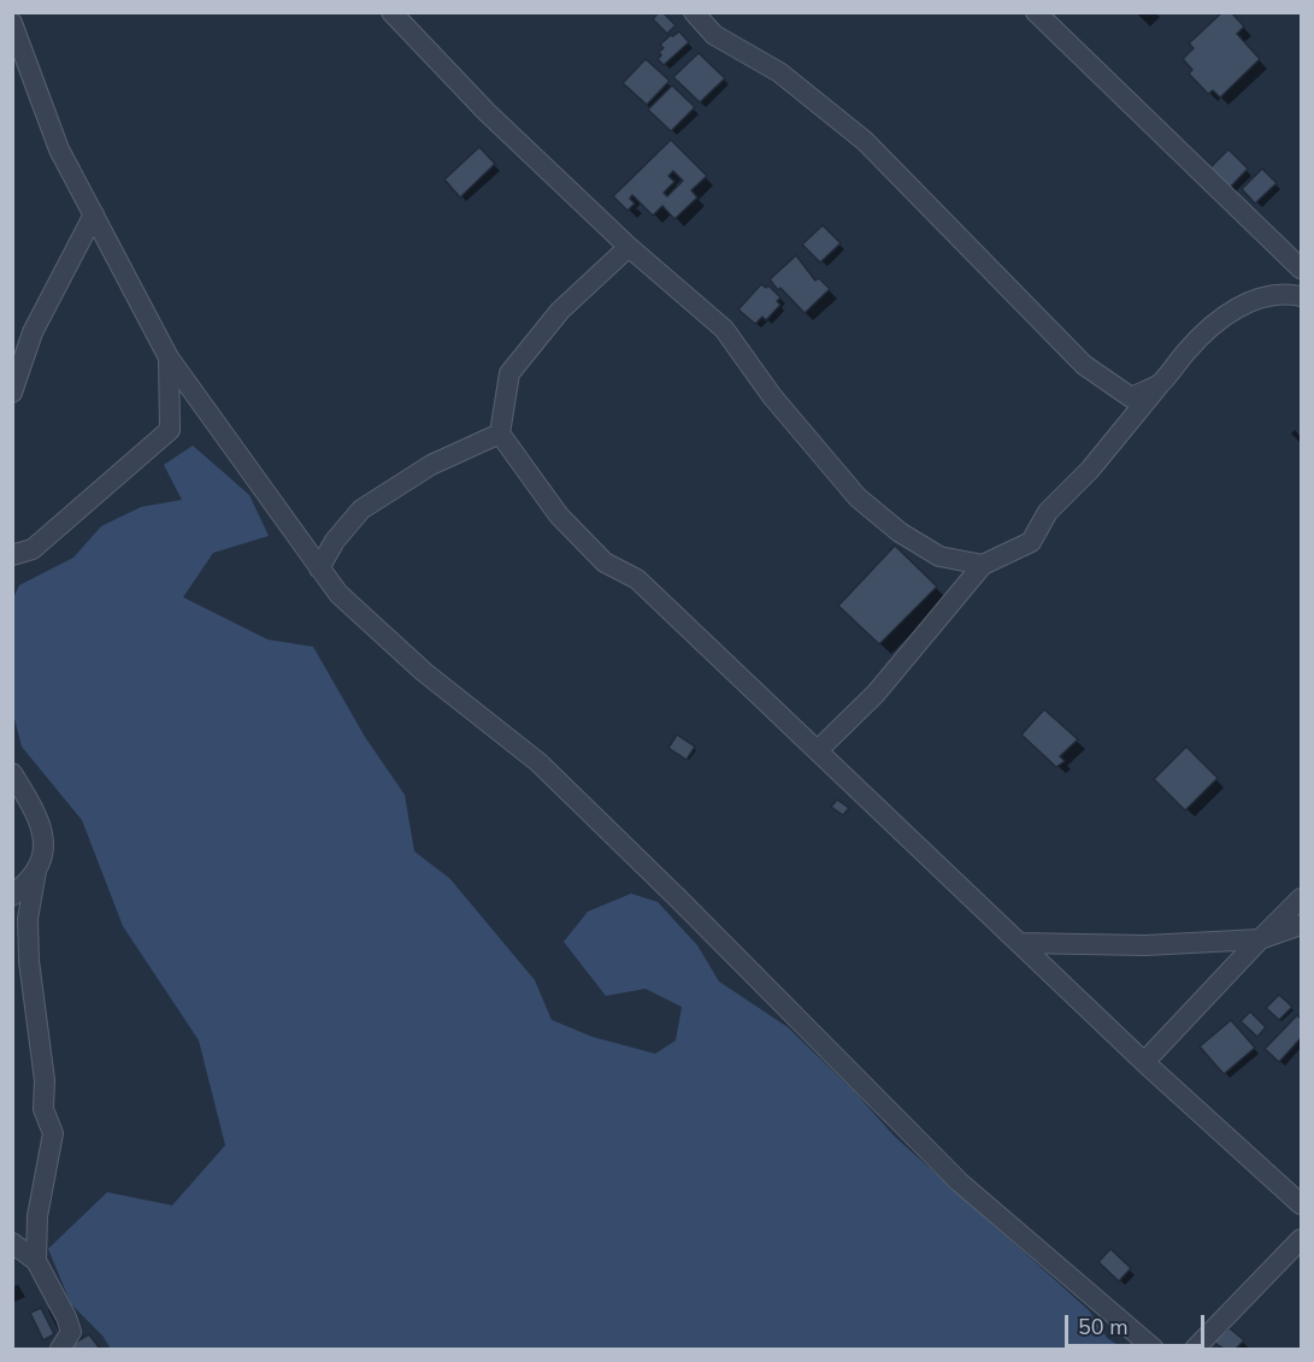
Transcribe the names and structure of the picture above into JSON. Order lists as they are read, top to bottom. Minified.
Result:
{"scale_bar":"50 m"}
